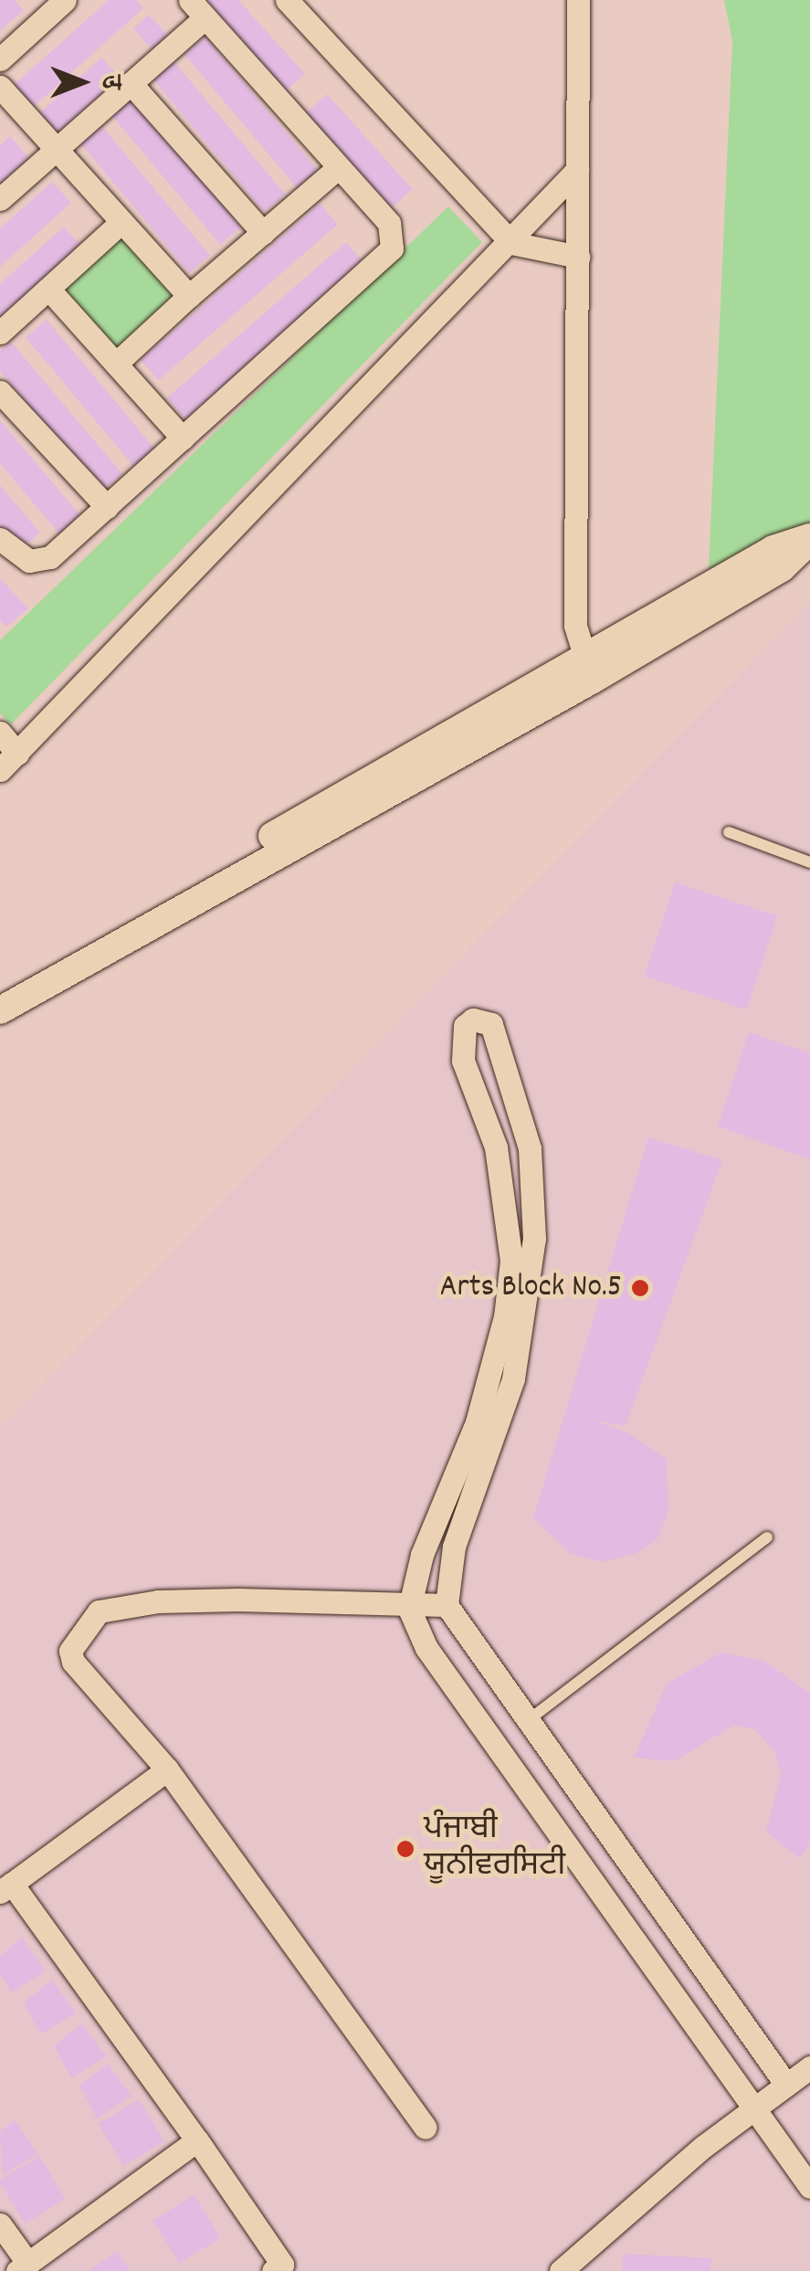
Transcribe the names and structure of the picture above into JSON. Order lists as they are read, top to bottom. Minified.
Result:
{"places":["Arts Block No.5","ਪੰਜਾਬੀ ਯੂਨੀਵਰਸਿਟੀ"],"north":"right"}
